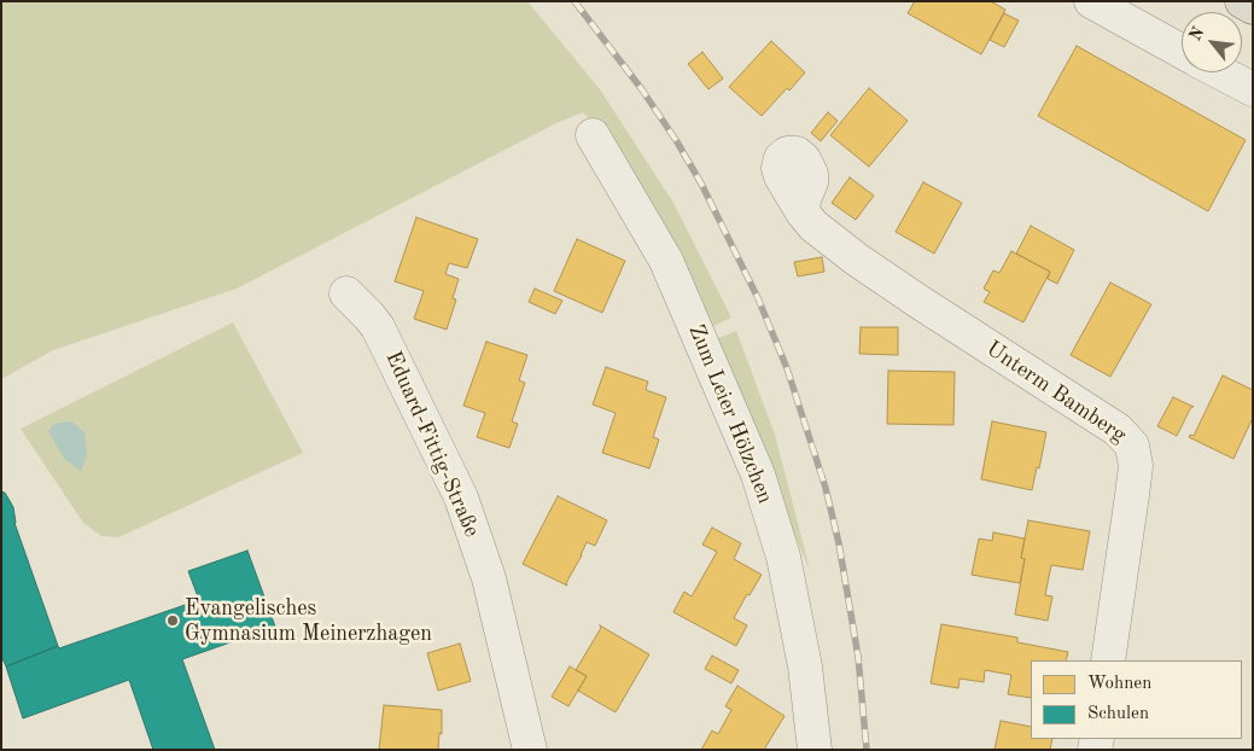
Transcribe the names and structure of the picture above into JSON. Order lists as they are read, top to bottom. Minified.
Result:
{"streets":{"street":["Unterm Bamberg","Zum Leier Hölzchen","Eduard-Fittig-Straße"]},"places":["Evangelisches Gymnasium Meinerzhagen"],"legend":["Wohnen","Schulen"],"north":"top left"}
